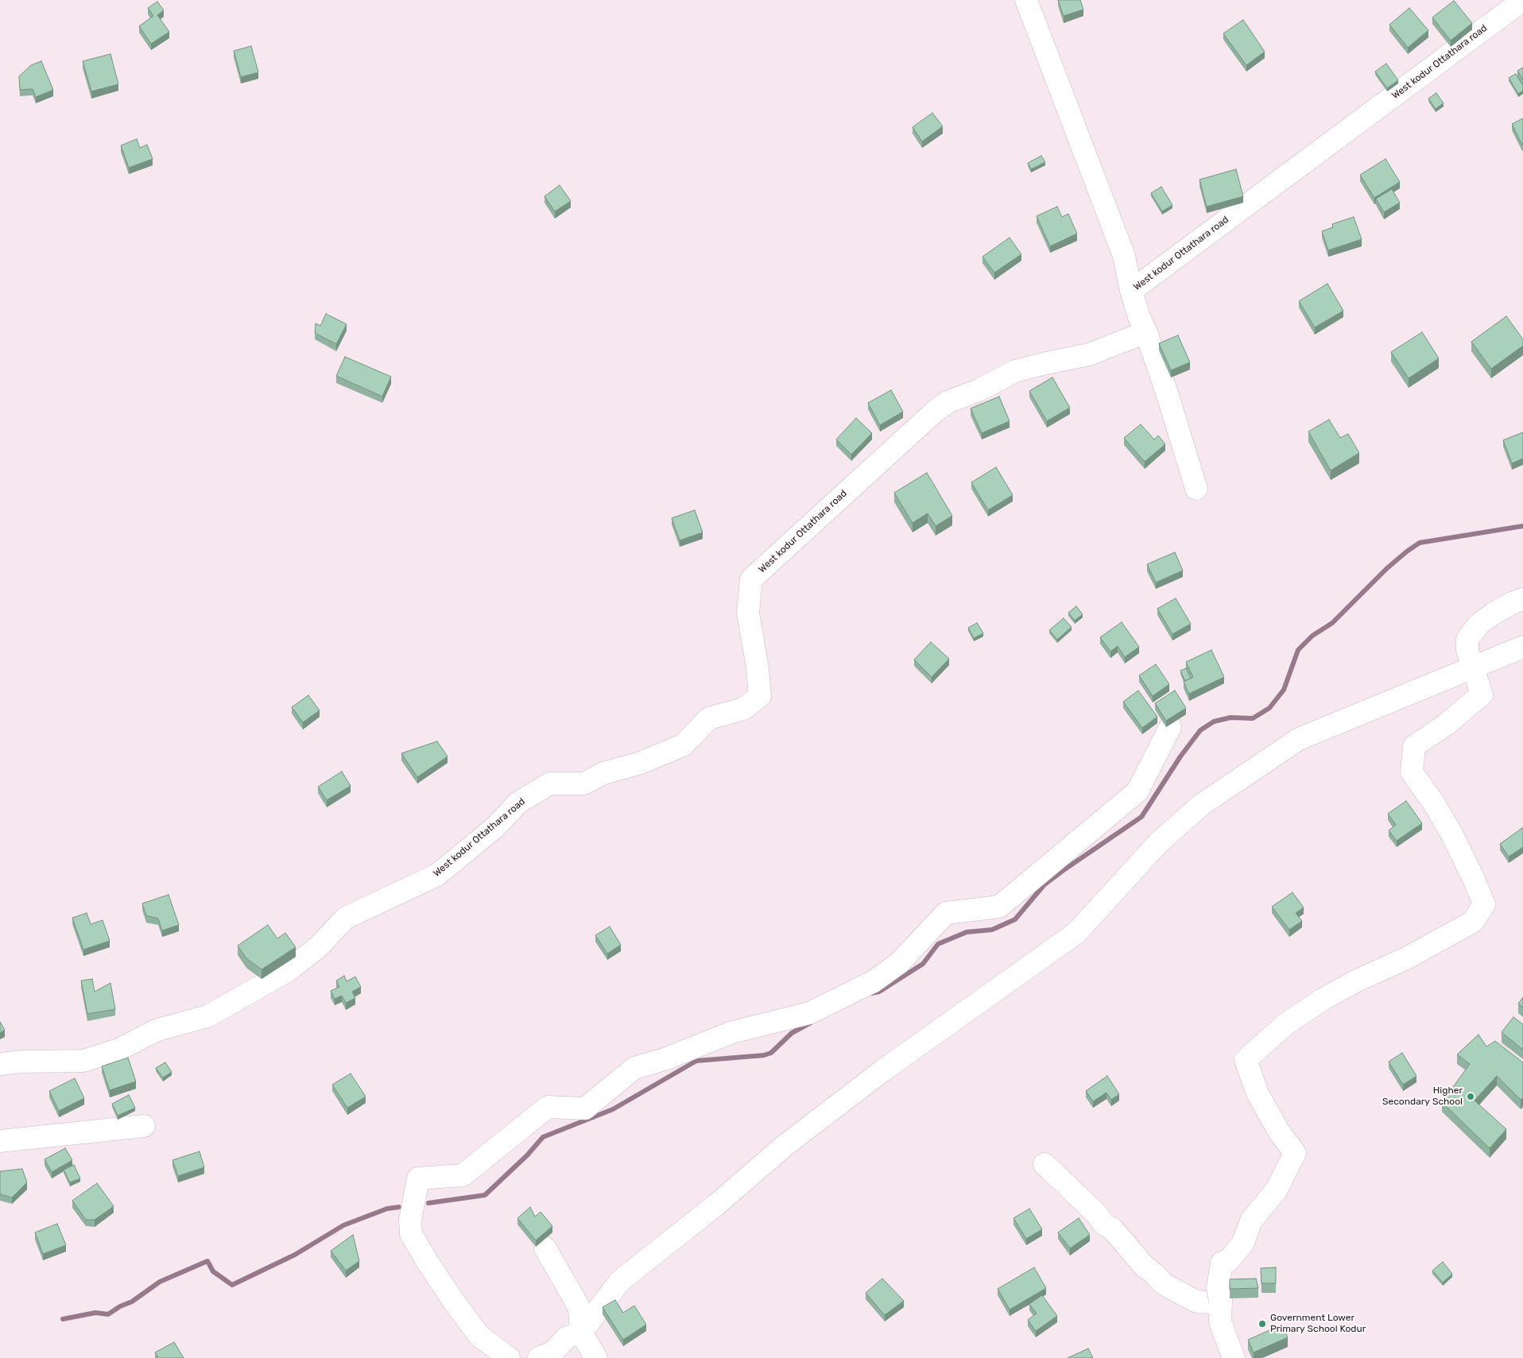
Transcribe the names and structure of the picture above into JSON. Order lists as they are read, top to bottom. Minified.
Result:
{"streets":{"street":["West kodur Ottathara road"]},"places":["Higher Secondary School","Government Lower Primary School Kodur"]}
